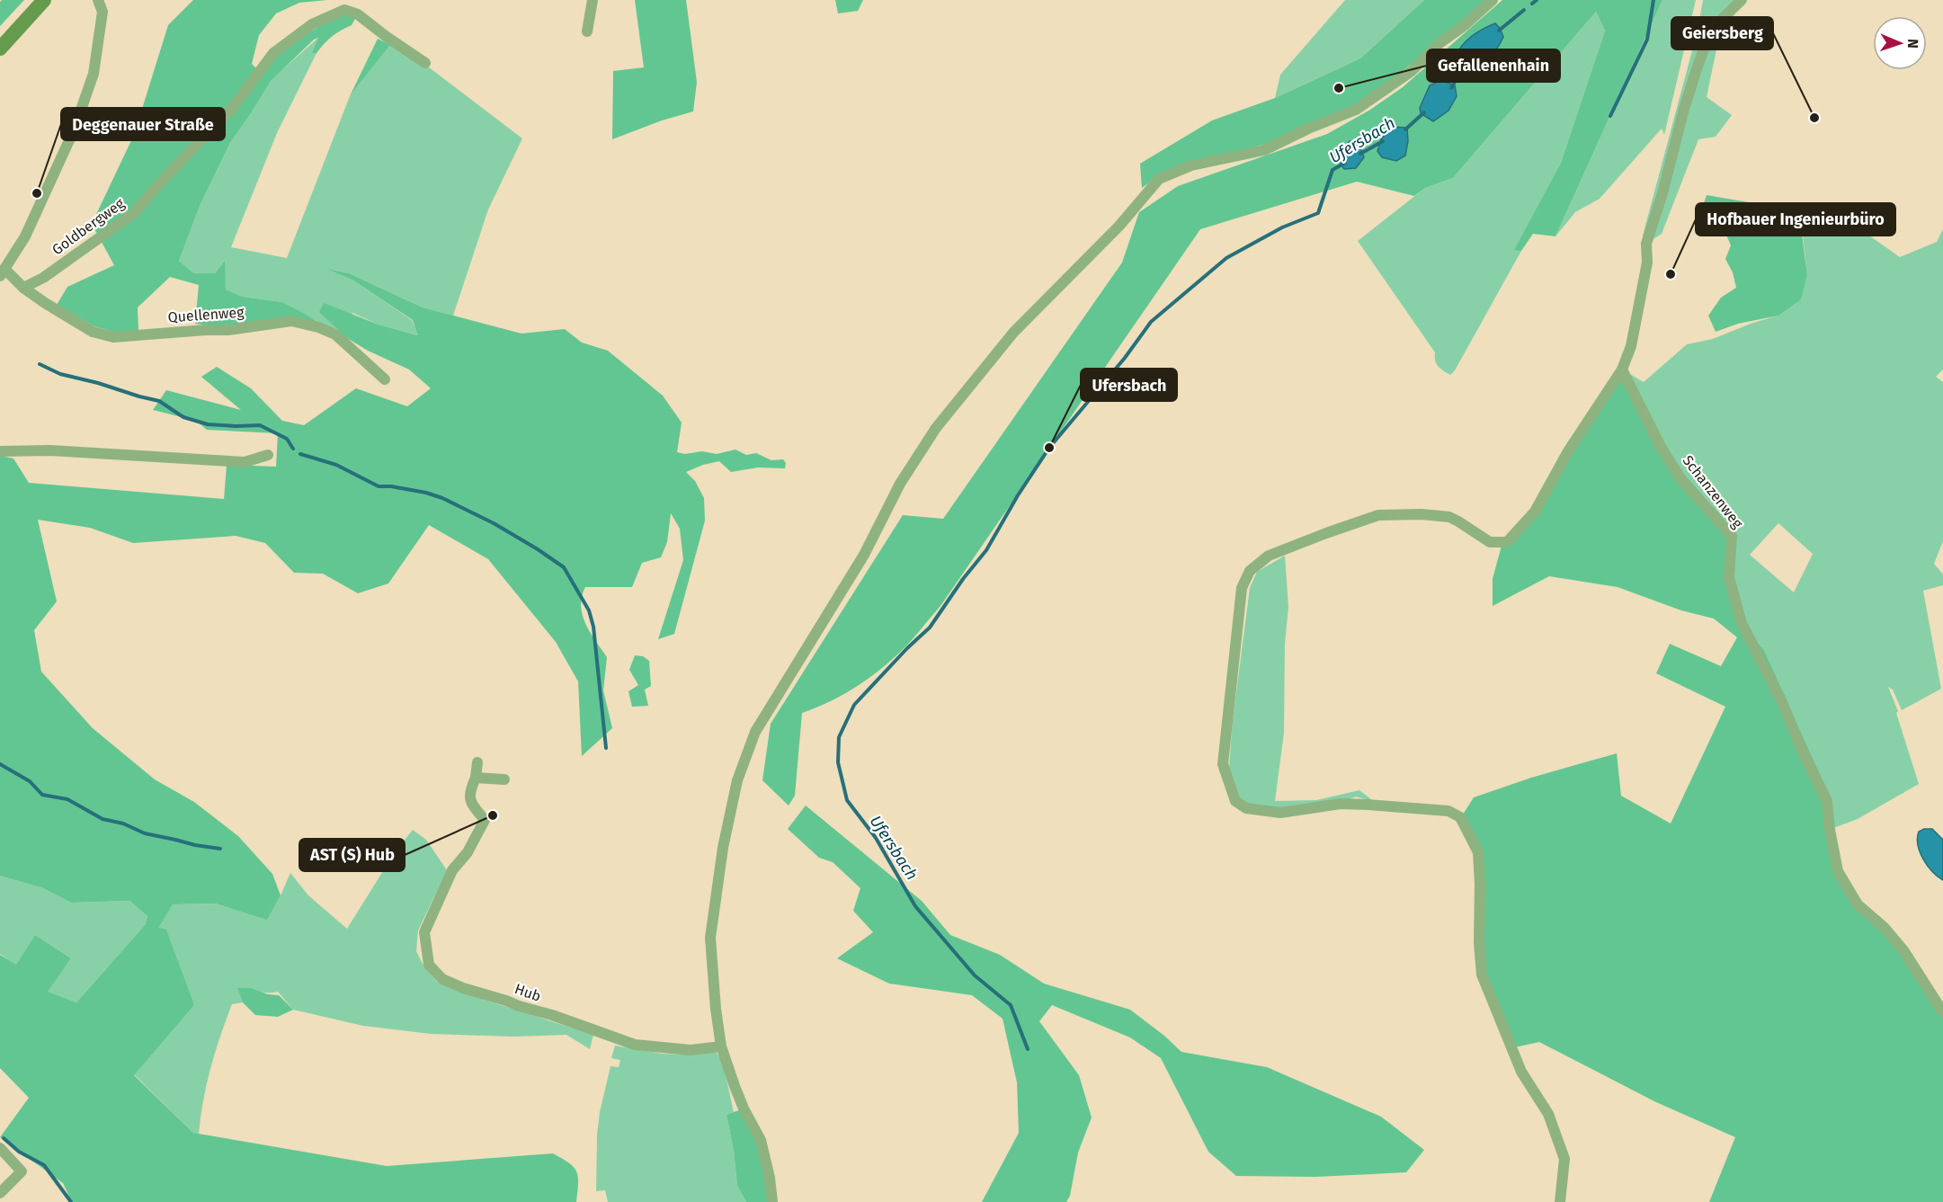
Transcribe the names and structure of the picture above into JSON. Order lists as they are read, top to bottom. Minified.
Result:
{"streets":{"street":["Goldbergweg","Quellenweg","Schanzenweg","Hub"]},"crossings":[["Goldbergweg","Quellenweg"]],"water":["Ufersbach"],"places":["Gefallenenhain","Geiersberg","Deggenauer Straße","Hofbauer Ingenieurbüro","Ufersbach","AST (S) Hub"],"north":"right"}
